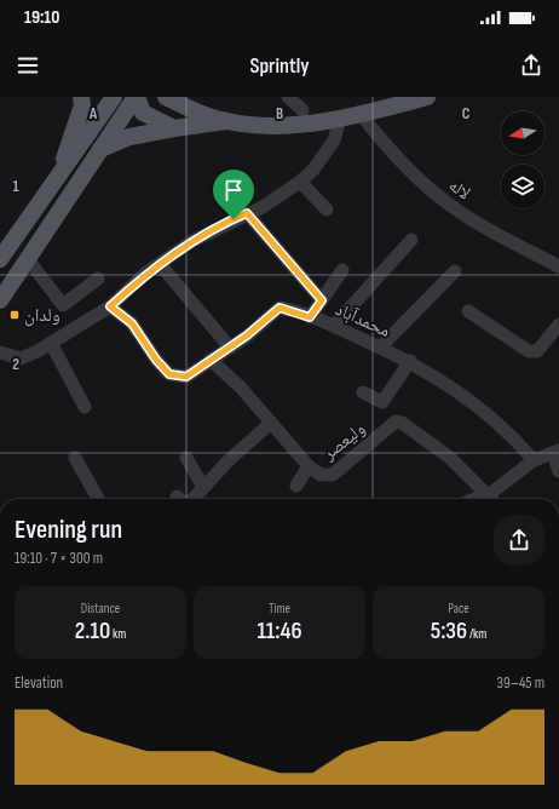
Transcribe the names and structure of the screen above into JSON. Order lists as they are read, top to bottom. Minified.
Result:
{"streets":{"street":["لاله","محمدآباد","ولیعصر"]},"crossings":[["محمدآباد","ولیعصر"]],"places":{"transit":["ولدان"]},"north":"left","page":{"status":"19:10","header":"Sprintly","heading":["Evening run","19:10 · 7 × 300 m"],"stats":[["Distance","2.10 km"],["Time","11:46"],["Pace","5:36 /km"]],"chart":["Elevation","39–45 m"]},"grid":{"columns":["A","B","C"],"rows":["1","2"]}}
